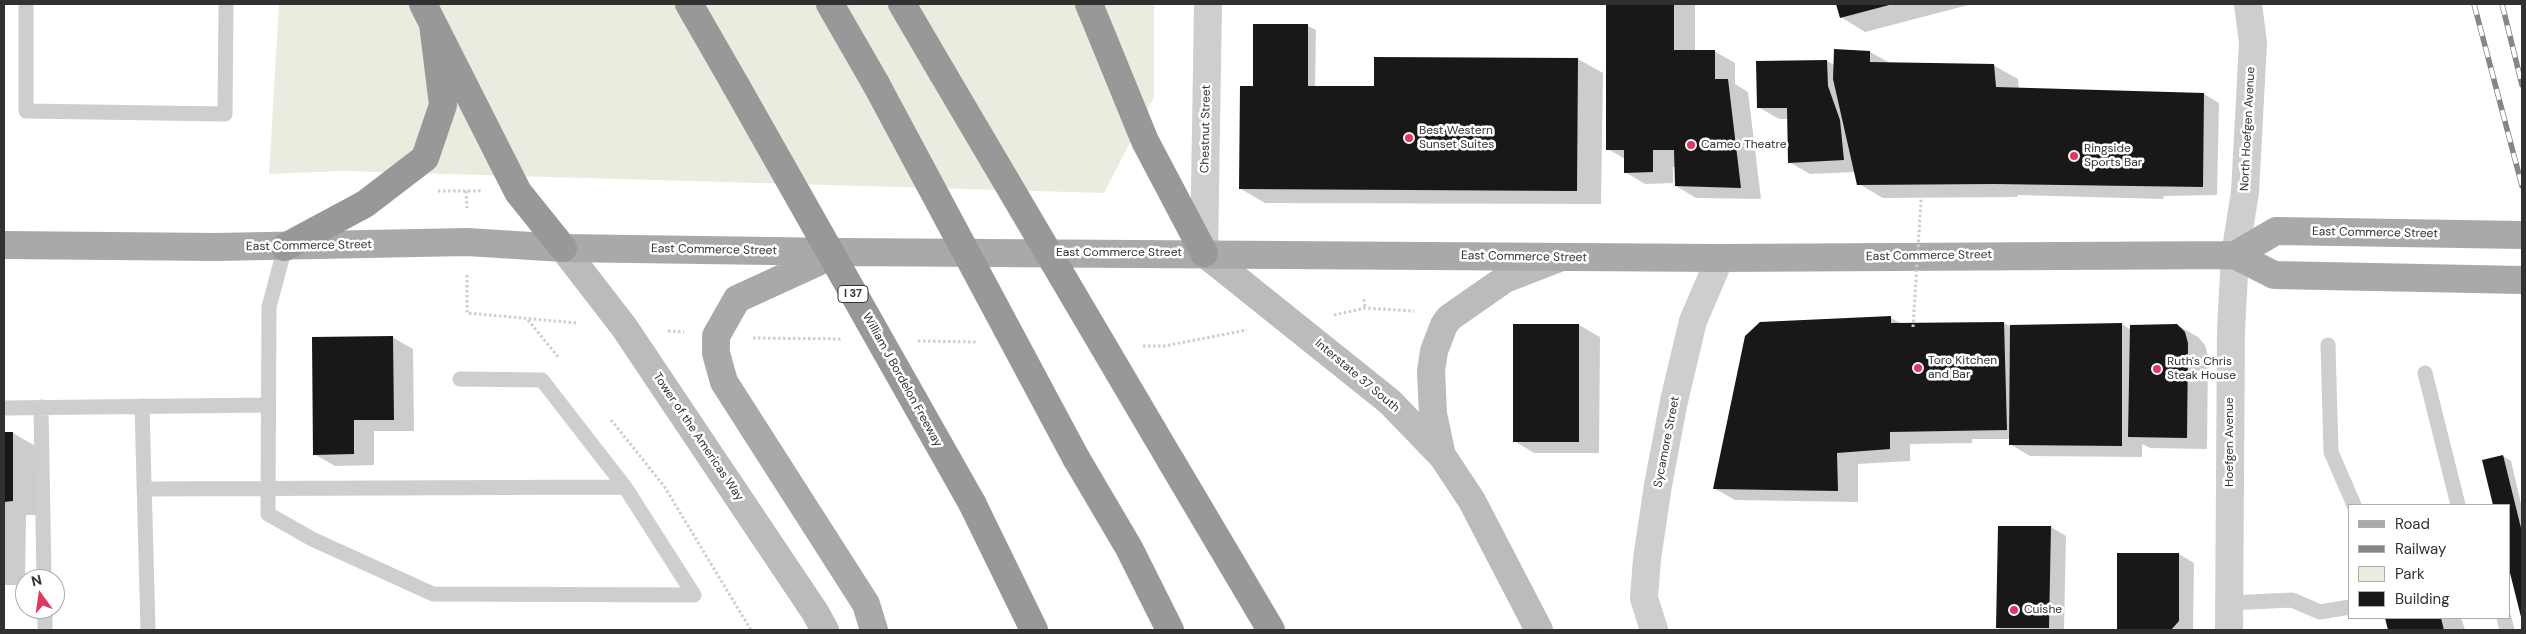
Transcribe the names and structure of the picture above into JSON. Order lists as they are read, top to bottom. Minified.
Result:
{"streets":{"highway":["I 37","William J Bordelon Freeway"],"main road":["East Commerce Street","Interstate 37 South","Tower of the Americas Way"],"street":["Chestnut Street","North Hoefgen Avenue","Sycamore Street","Hoefgen Avenue"]},"crossings":[["Chestnut Street","East Commerce Street"],["Chestnut Street","Interstate 37 South"],["North Hoefgen Avenue","East Commerce Street"],["North Hoefgen Avenue","Hoefgen Avenue"],["East Commerce Street","Interstate 37 South"],["East Commerce Street","Tower of the Americas Way"],["East Commerce Street","Sycamore Street"],["East Commerce Street","Hoefgen Avenue"]],"places":["Best Western Sunset Suites","Cameo Theatre","Ringside Sports Bar","Toro Kitchen and Bar","Ruth's Chris Steak House","Cuishe"],"legend":["Road","Railway","Park","Building"],"north":"top"}
